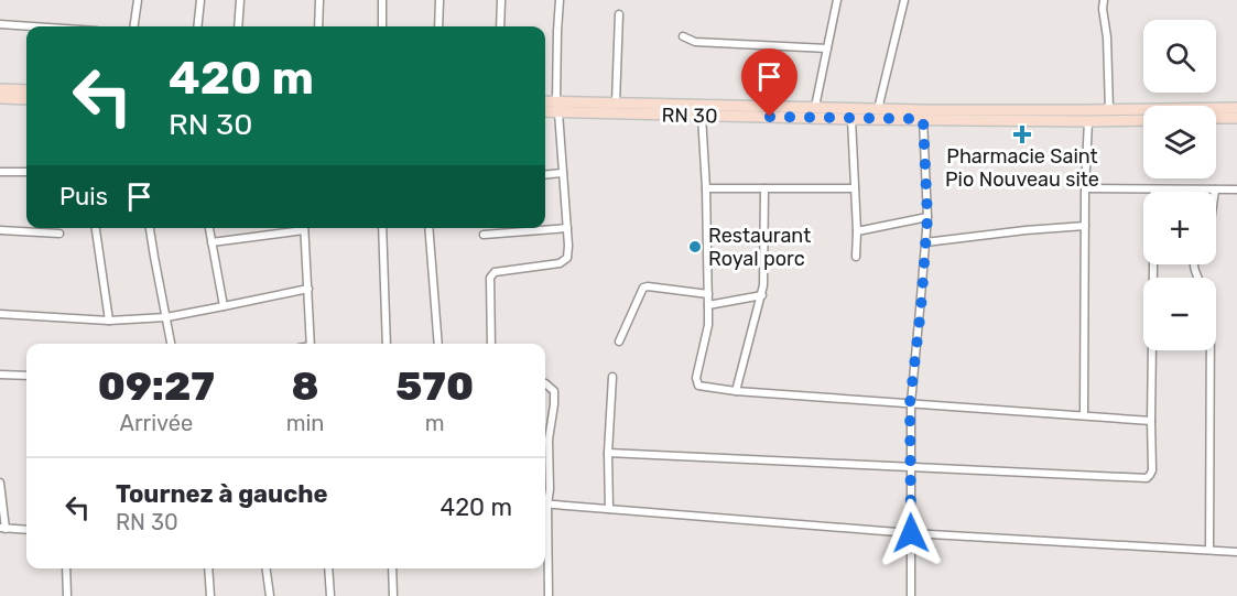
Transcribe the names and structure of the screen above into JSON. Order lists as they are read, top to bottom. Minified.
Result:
{"streets":{"main road":["RN 30"]},"places":{"health":["Pharmacie Saint Pio Nouveau site"],"other":["Restaurant Royal porc"]},"page":{"map_buttons":["+","−"],"turn":["420 m","RN 30"],"then":"Puis","eta":["09:27","Arrivée","8","min","570","m"],"list":[{"name":"Tournez à gauche","note":"RN 30","value":"420 m"}]}}
